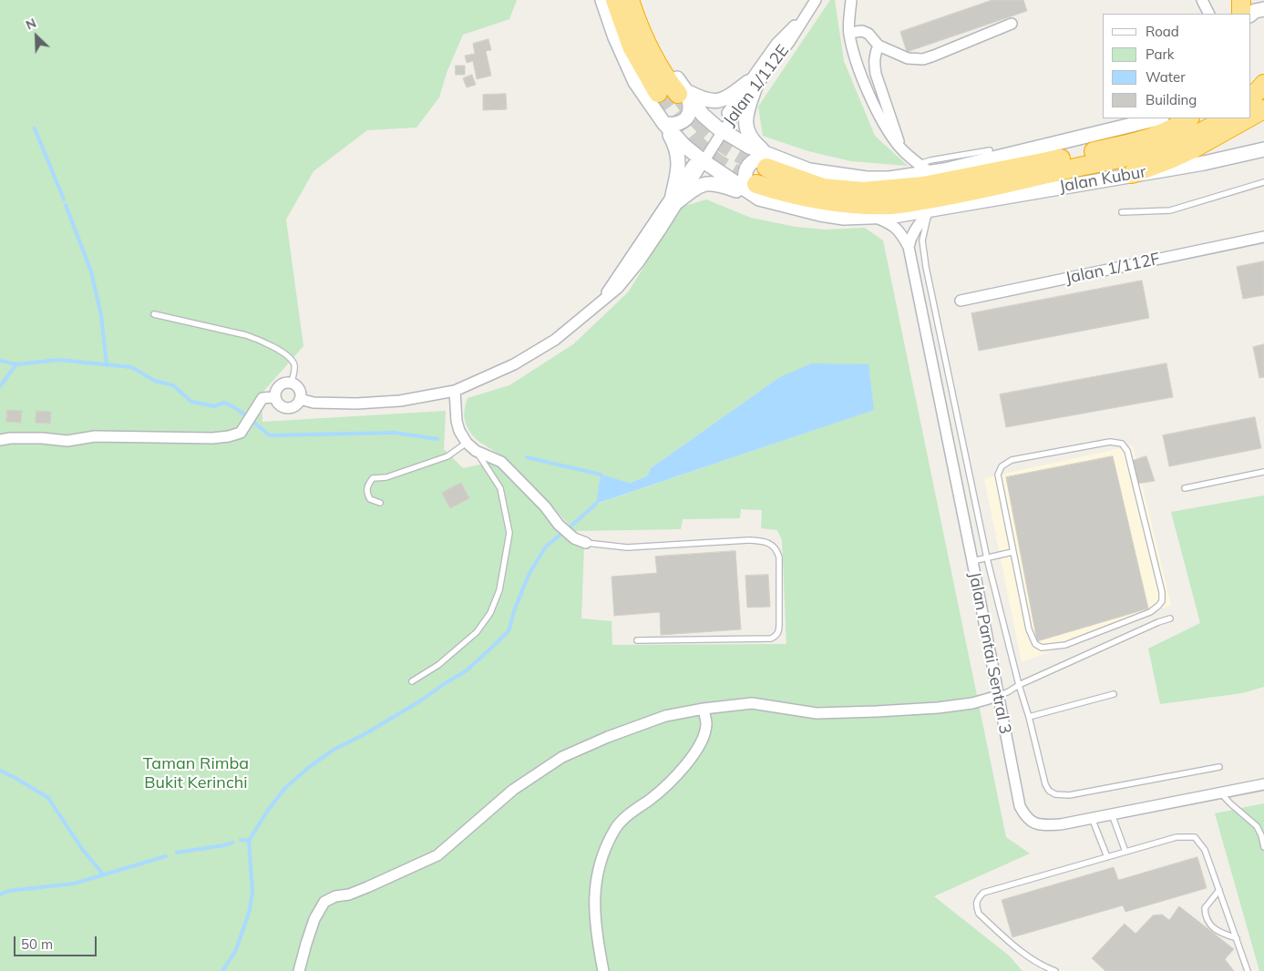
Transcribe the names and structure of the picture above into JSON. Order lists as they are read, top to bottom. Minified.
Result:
{"streets":{"main road":["Jalan Kubur"],"street":["Jalan 1/112E","Jalan 1/112F","Jalan Pantai Sentral 3"]},"crossings":[["Jalan Kubur","Jalan Pantai Sentral 3"]],"parks":["Taman Rimba Bukit Kerinchi"],"legend":["Road","Park","Water","Building"],"scale_bar":"50 m","north":"top left"}
